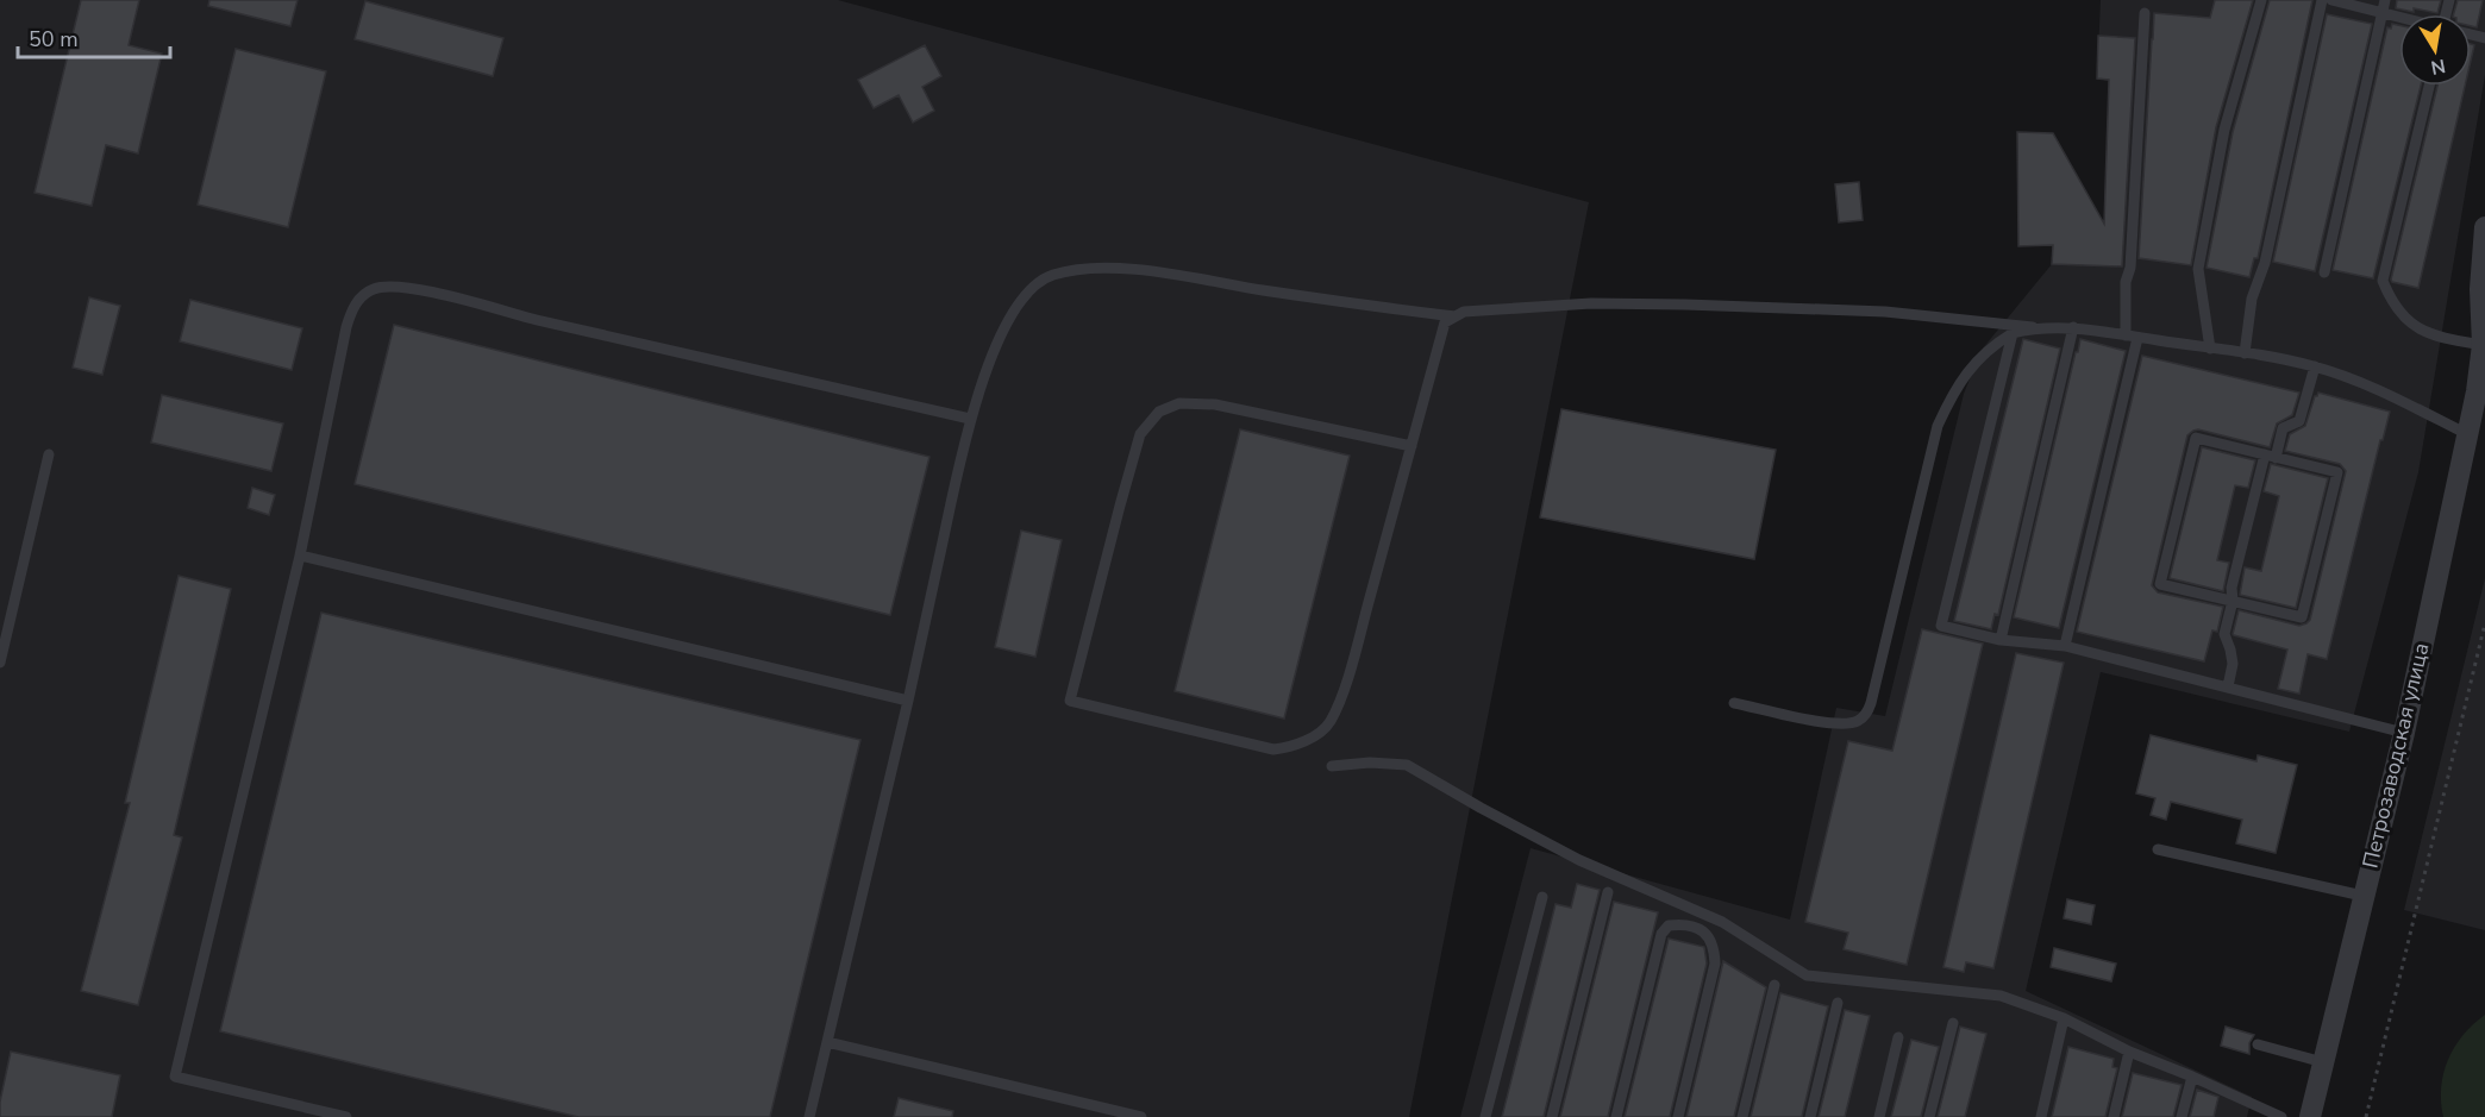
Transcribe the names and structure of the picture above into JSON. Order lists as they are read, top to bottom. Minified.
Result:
{"streets":{"street":["Петрозаводская улица"]},"scale_bar":"50 m","north":"bottom"}
